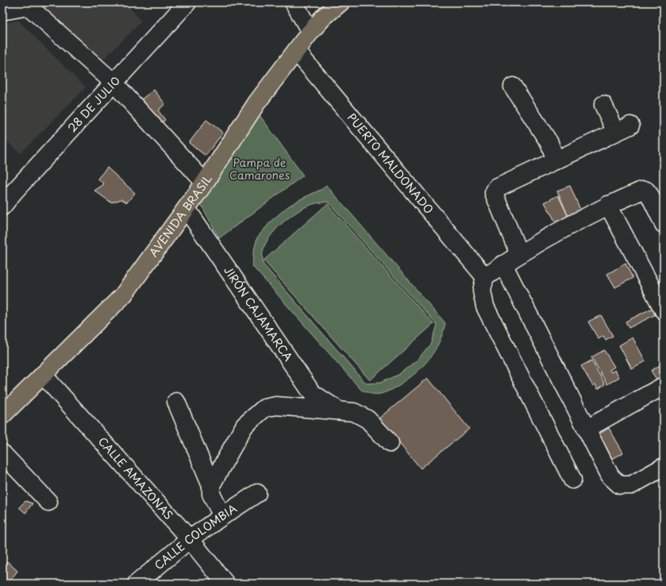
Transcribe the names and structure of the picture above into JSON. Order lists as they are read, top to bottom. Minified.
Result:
{"streets":{"main road":["AVENIDA BRASIL"],"street":["28 DE JULIO","PUERTO MALDONADO","JIRÓN CAJAMARCA","CALLE AMAZONAS","CALLE COLOMBIA"]},"crossings":[["PUERTO MALDONADO","AVENIDA BRASIL"],["AVENIDA BRASIL","JIRÓN CAJAMARCA"],["AVENIDA BRASIL","CALLE AMAZONAS"],["CALLE AMAZONAS","CALLE COLOMBIA"]],"parks":["Pampa de Camarones"]}
